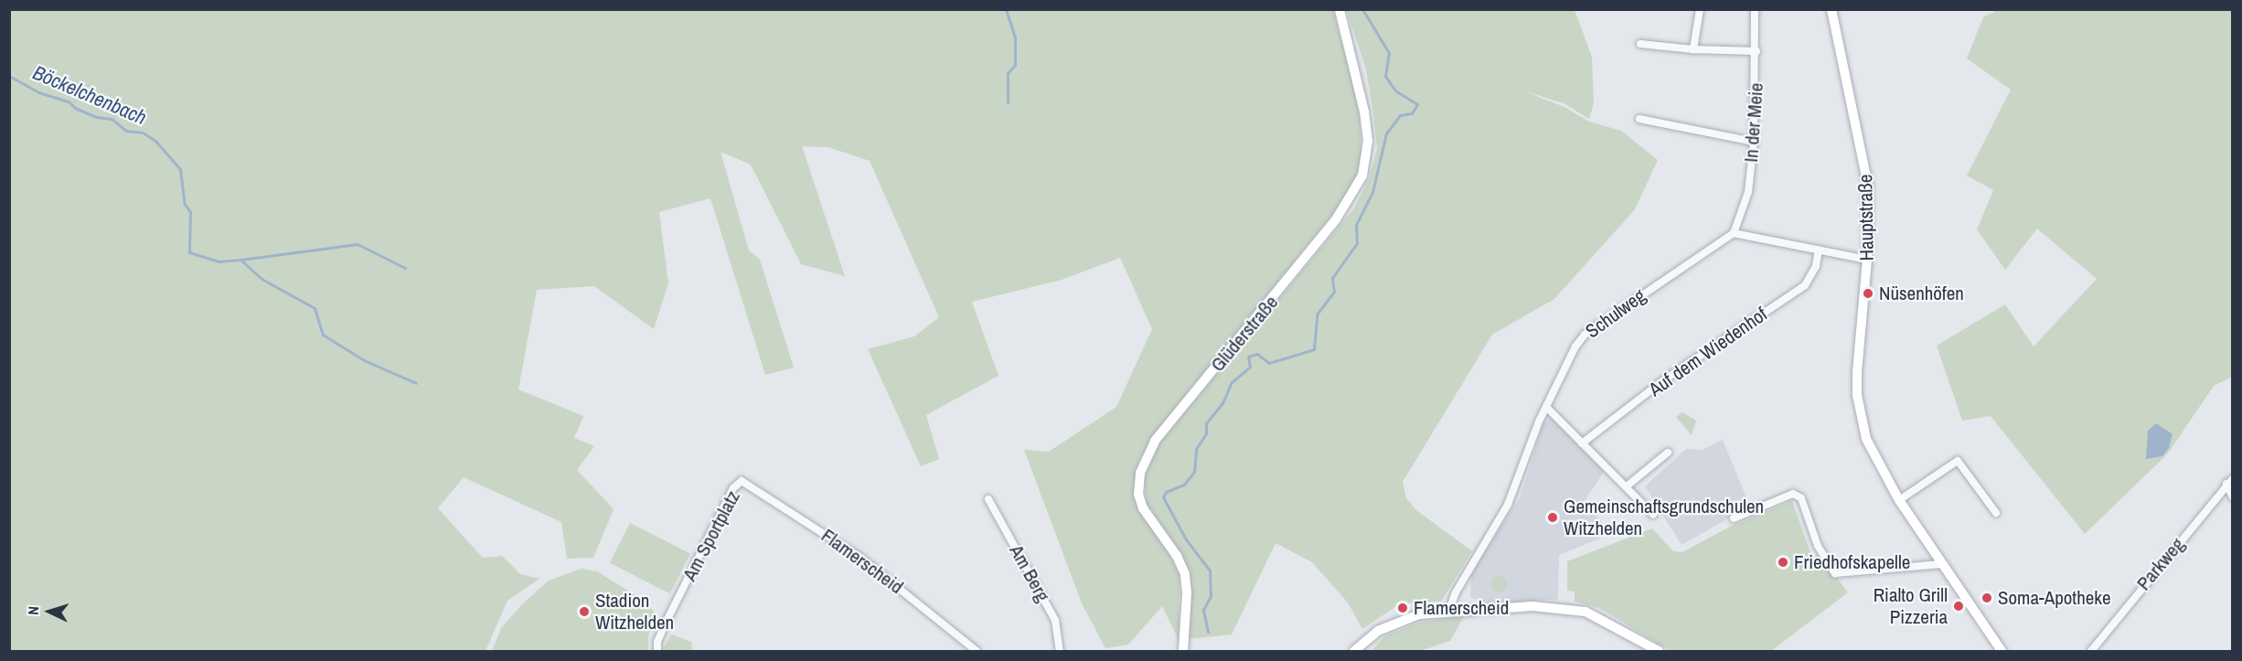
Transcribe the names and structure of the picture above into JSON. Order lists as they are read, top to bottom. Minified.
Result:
{"streets":{"main road":["Hauptstraße","Glüderstraße"],"street":["In der Meie","Schulweg","Auf dem Wiedenhof","Am Sportplatz","Flamerscheid","Parkweg","Am Berg"]},"crossings":[["In der Meie","Schulweg"],["Am Sportplatz","Flamerscheid"]],"water":["Böckelchenbach"],"places":["Nüsenhöfen","Gemeinschaftsgrundschulen Witzhelden","Friedhofskapelle","Soma-Apotheke","Rialto Grill Pizzeria","Flamerscheid","Stadion Witzhelden"],"north":"left"}
